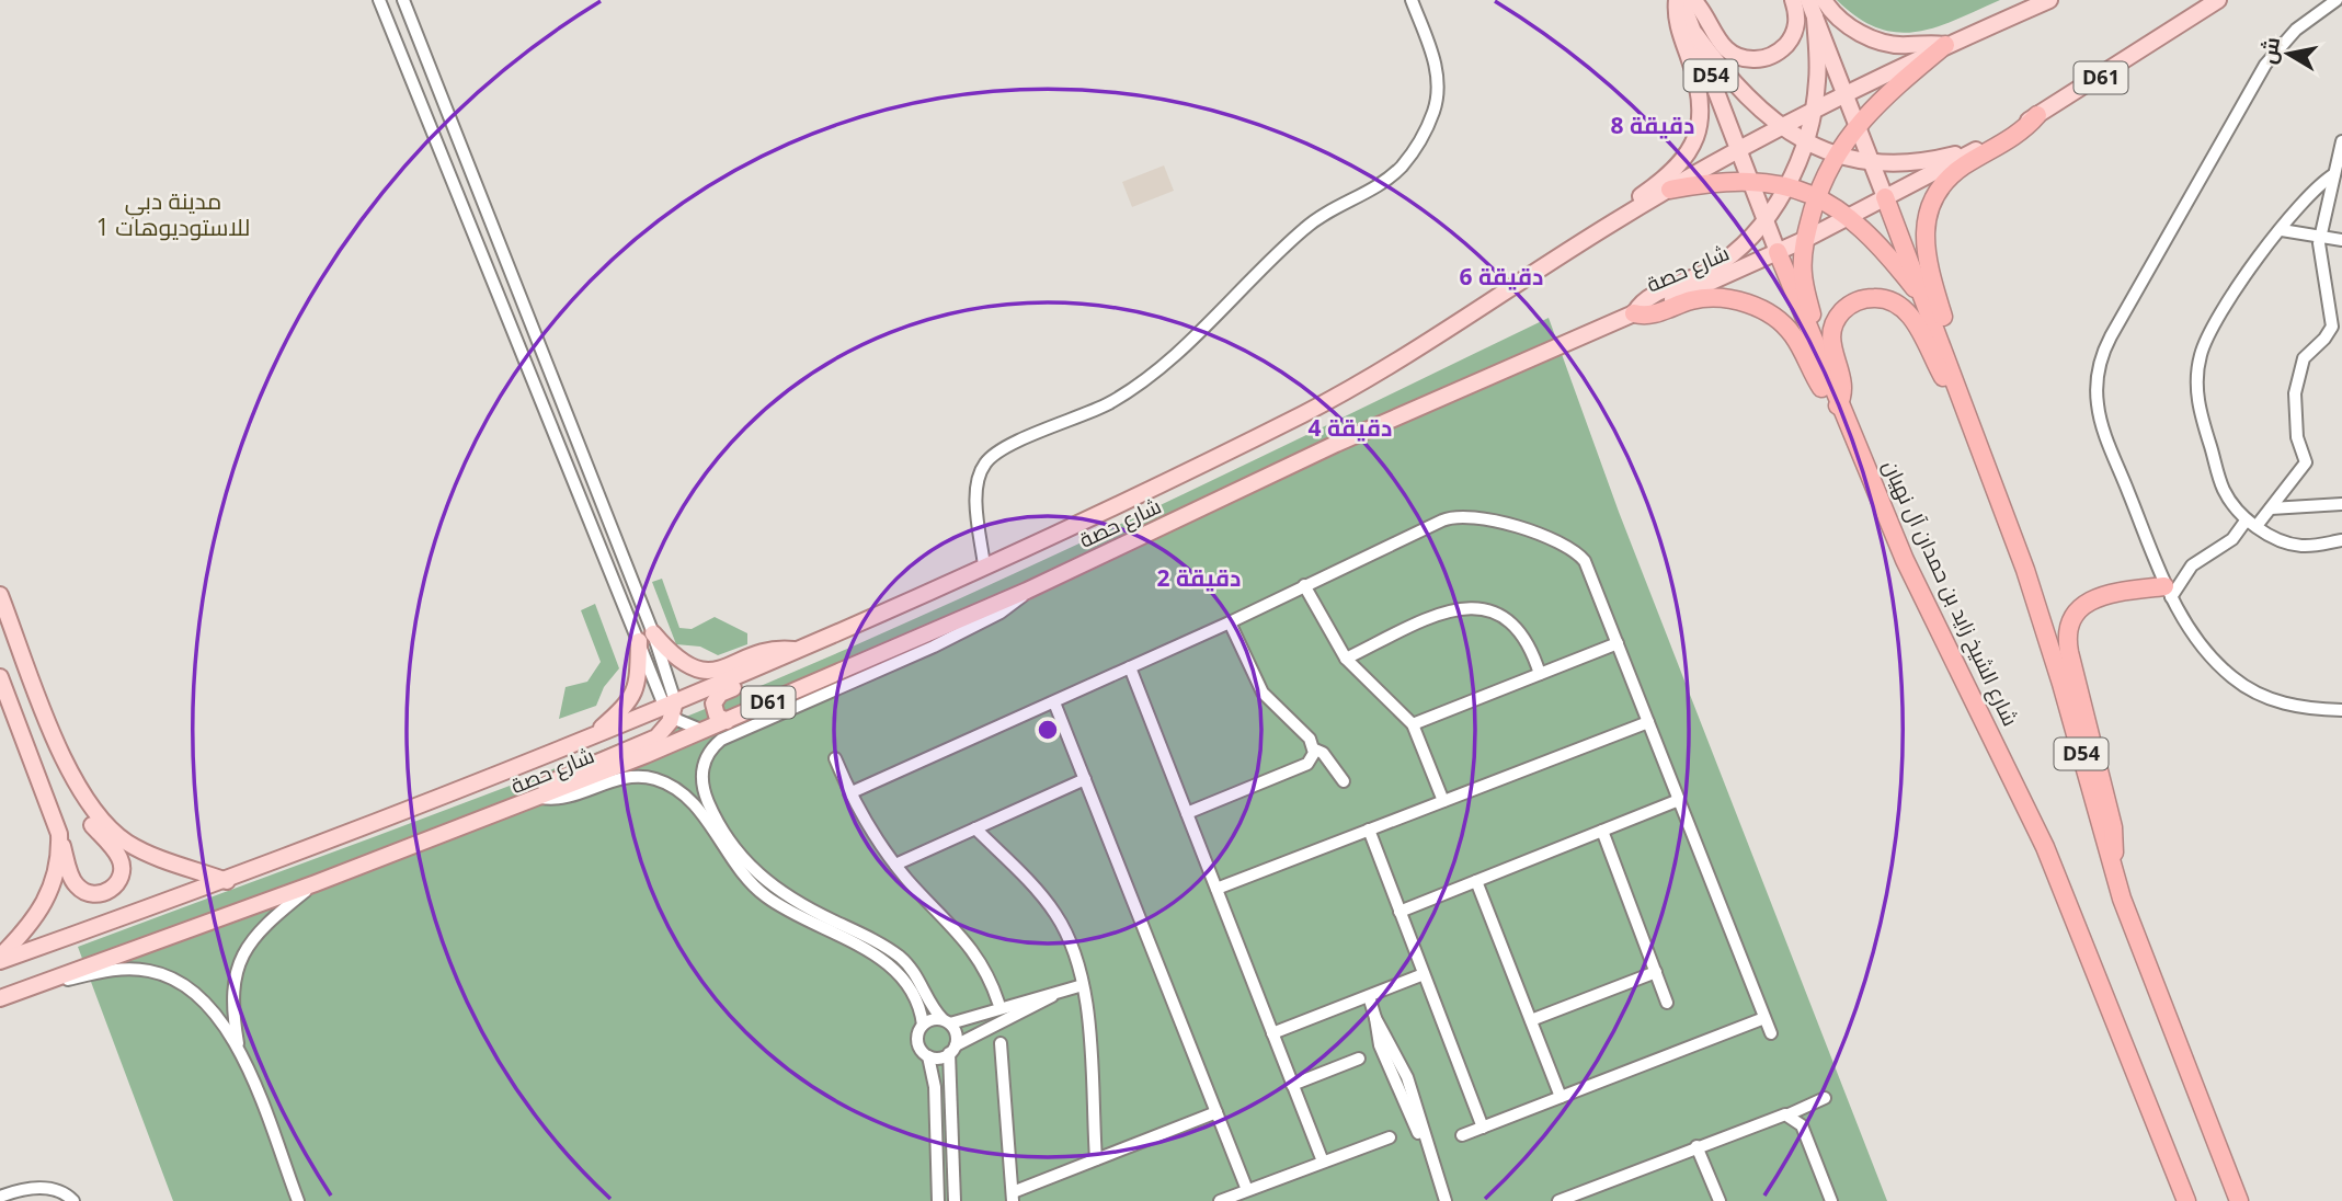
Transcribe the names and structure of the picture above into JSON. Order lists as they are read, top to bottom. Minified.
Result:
{"streets":{"highway":["D54","شارع الشيخ زايد بن حمدان آل نهيان"],"main road":["D61","شارع حصة"]},"crossings":[["D54","شارع حصة"],["شارع حصة","شارع الشيخ زايد بن حمدان آل نهيان"]],"districts":["مدينة دبي للاستوديوهات 1"],"north":"left","rings":["8 دقيقة","6 دقيقة","4 دقيقة","2 دقيقة"]}
